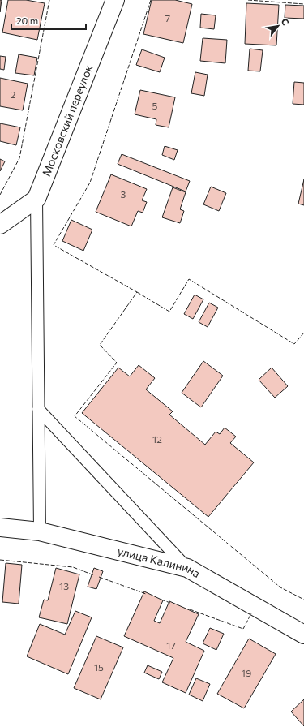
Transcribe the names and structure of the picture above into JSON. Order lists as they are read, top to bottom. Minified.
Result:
{"streets":{"street":["Московский переулок","улица Калинина"]},"house_numbers":["7","2","5","3","12","13","17","15","19"],"scale_bar":"20 m","north":"top right"}
